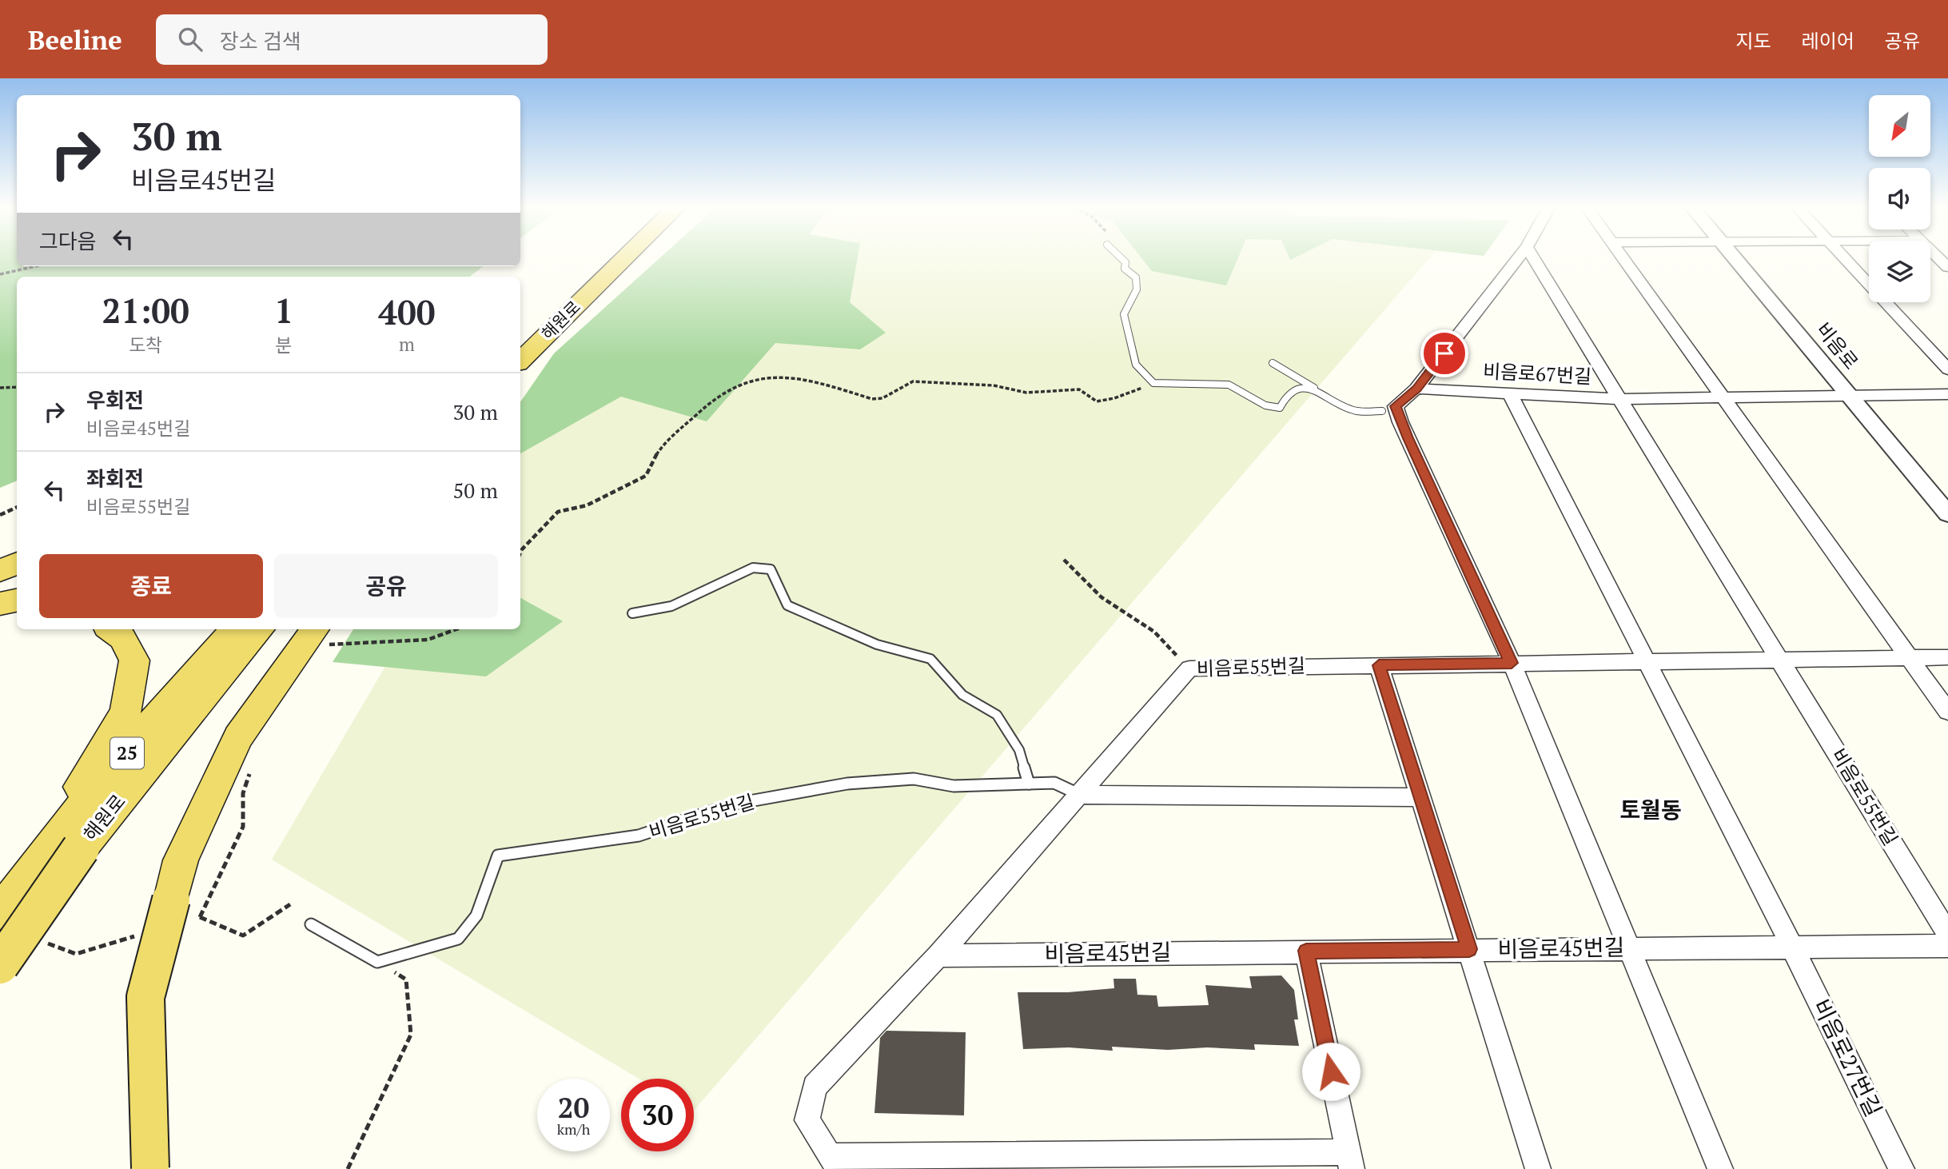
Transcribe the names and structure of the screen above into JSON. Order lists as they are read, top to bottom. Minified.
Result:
{"streets":{"highway":["해원로","25"],"street":["비음로","비음로67번길","비음로55번길","비음로45번길","비음로27번길"]},"crossings":[["비음로","비음로67번길"],["비음로67번길","비음로55번길"],["비음로55번길","비음로45번길"],["비음로45번길","비음로27번길"]],"districts":["토월동"],"north":"bottom left","page":{"header":"Beeline","search":"장소 검색","nav":["지도","레이어","공유"],"turn":["30 m","비음로45번길"],"then":"그다음","eta":["21:00","도착","1","분","400","m"],"list":[{"name":"우회전","note":"비음로45번길","value":"30 m"},{"name":"좌회전","note":"비음로55번길","value":"50 m"}],"buttons":["종료","공유"],"speed":"20 km/h","limit":"30"}}
